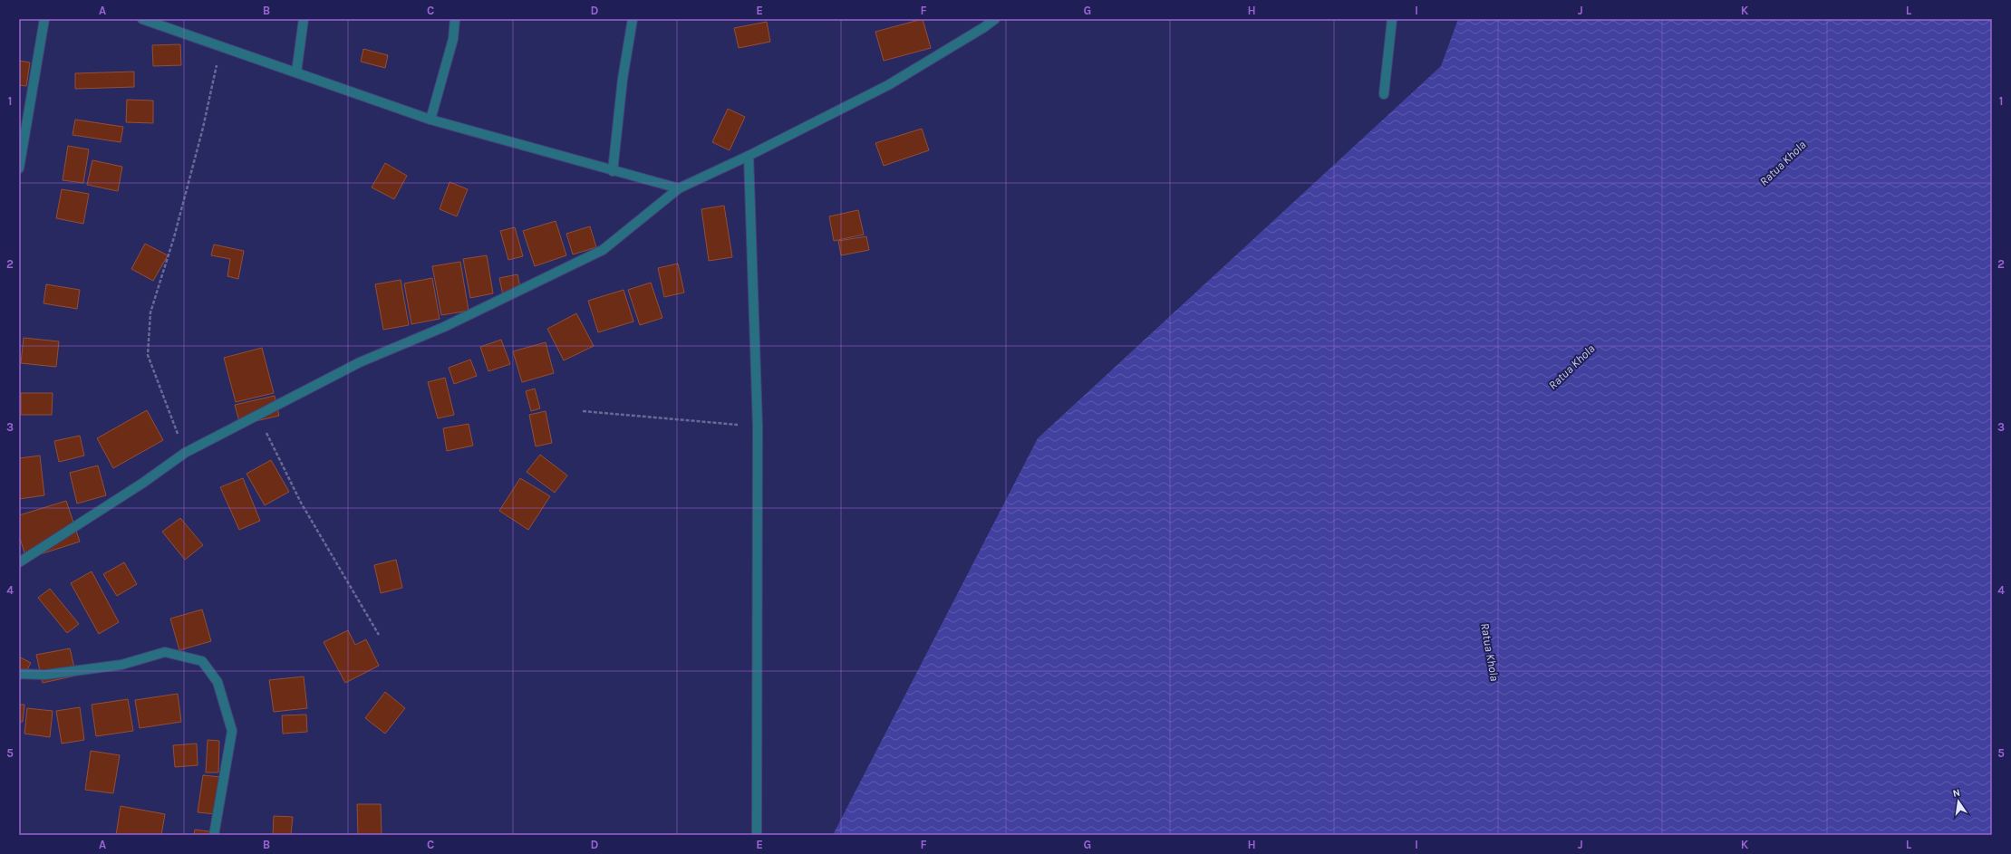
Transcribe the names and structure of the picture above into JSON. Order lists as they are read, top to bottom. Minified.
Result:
{"water":["Ratua Khola"],"north":"top","grid":{"columns":["A","B","C","D","E","F","G","H","I","J","K","L"],"rows":["1","2","3","4","5"]}}
